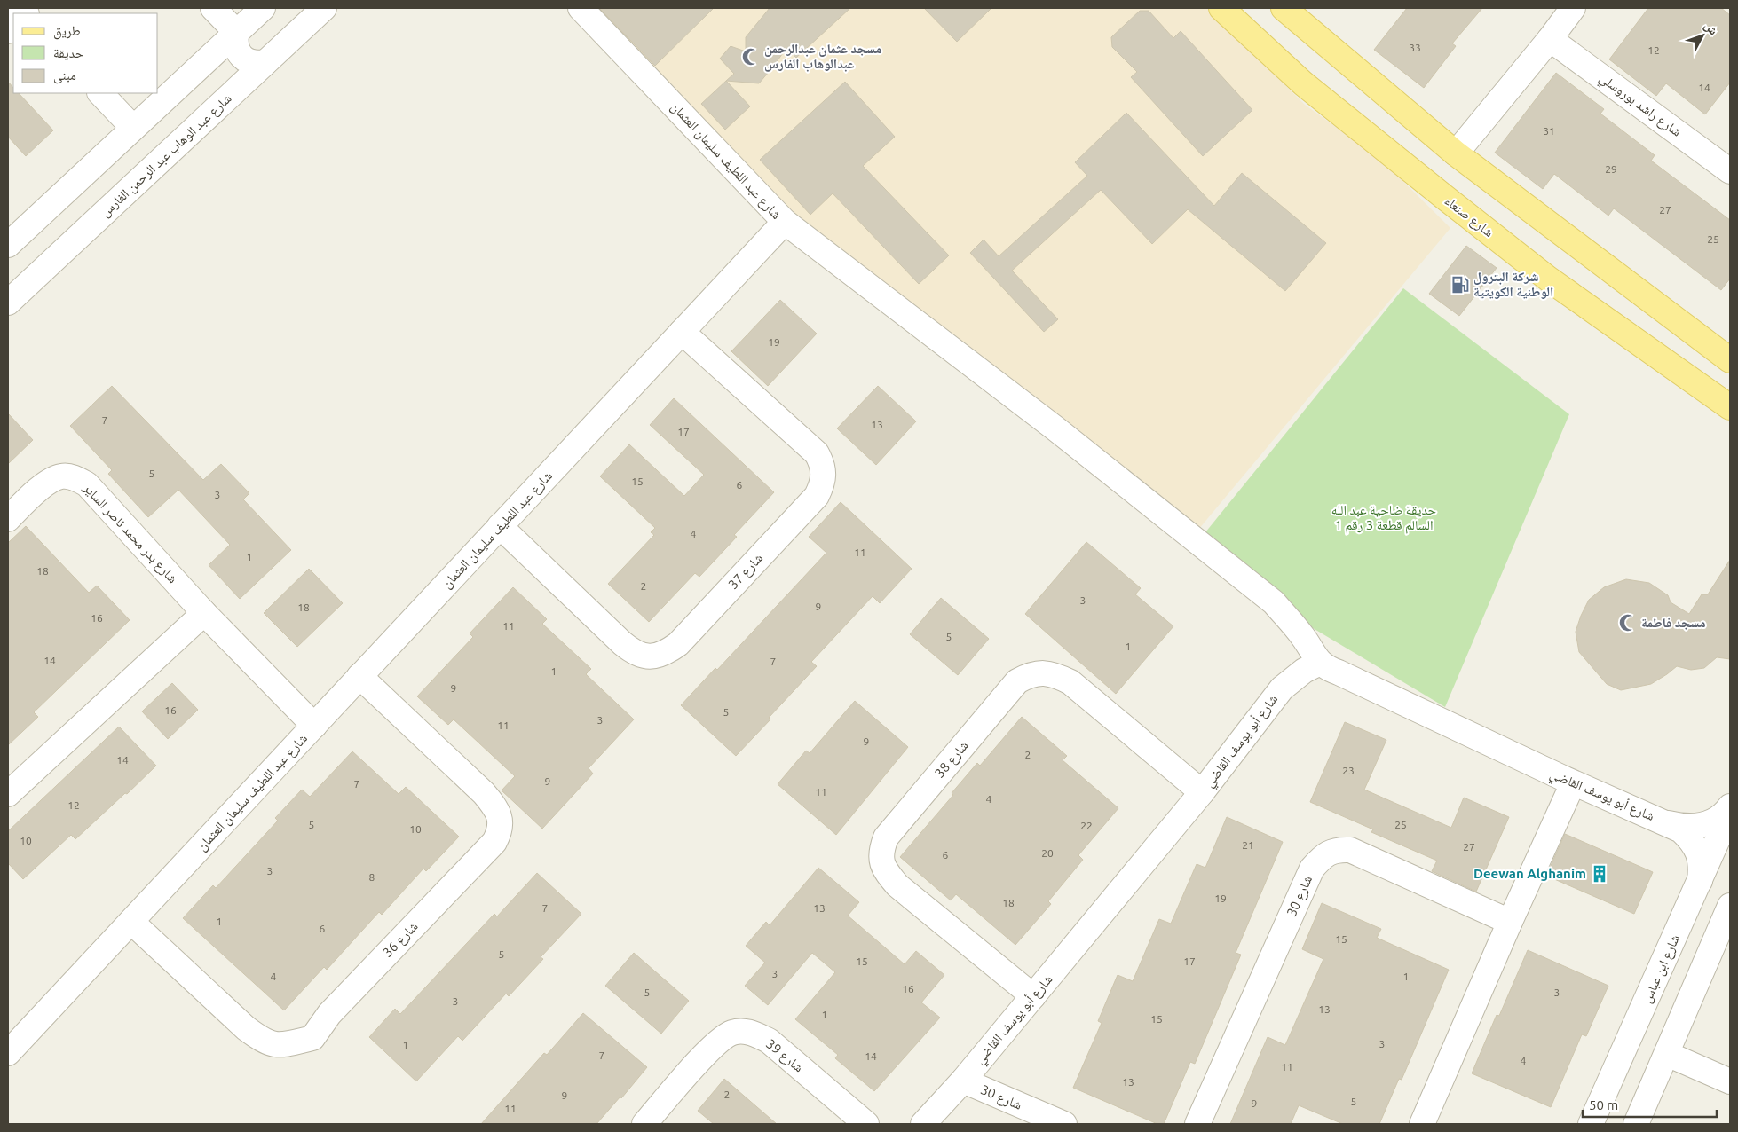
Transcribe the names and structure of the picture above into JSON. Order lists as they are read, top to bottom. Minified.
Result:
{"streets":{"main road":["شارع صنعاء"],"street":["شارع راشد بوروسلي","شارع عبد الوهاب عبد الرحمن الفارس","شارع عبد اللطيف سليمان العثمان","شارع بدر محمد ناصر الساير","شارع 37","شارع أبو يوسف القاضي","شارع 38","شارع 30","شارع 36","شارع ابن عباس","شارع 39"]},"crossings":[["شارع عبد اللطيف سليمان العثمان","شارع بدر محمد ناصر الساير"],["شارع عبد اللطيف سليمان العثمان","شارع 37"],["شارع عبد اللطيف سليمان العثمان","شارع 36"],["شارع أبو يوسف القاضي","شارع 38"],["شارع أبو يوسف القاضي","شارع 30"],["شارع أبو يوسف القاضي","شارع ابن عباس"]],"parks":["حديقة ضاحية عبد الله السالم قطعة 3 رقم 1"],"places":{"mosque":["مسجد عثمان عبدالرحمن عبدالوهاب الفارس","مسجد فاطمة"],"fuel station":["شركة البترول الوطنية الكويتية"],"building":["Deewan Alghanim"]},"house_numbers":["33","12","14","31","29","27","25","19","7","13","17","5","15","6","3","4","11","1","18","2","3","9","18","16","11","5","1","14","7","1","9","16","5","3","11","9","2","14","23","9","7","11","4","12","5","25","22","10","10","21","27","20","6","3","8","19","18","7","13","1","6","15","5","15","17","3","4","1","16","5","3","3","13","1","15","3","1","7","14","4","11","13","2","9","5","9","11"],"legend":["طريق","حديقة","مبنى"],"scale_bar":"50 m","north":"top right"}
